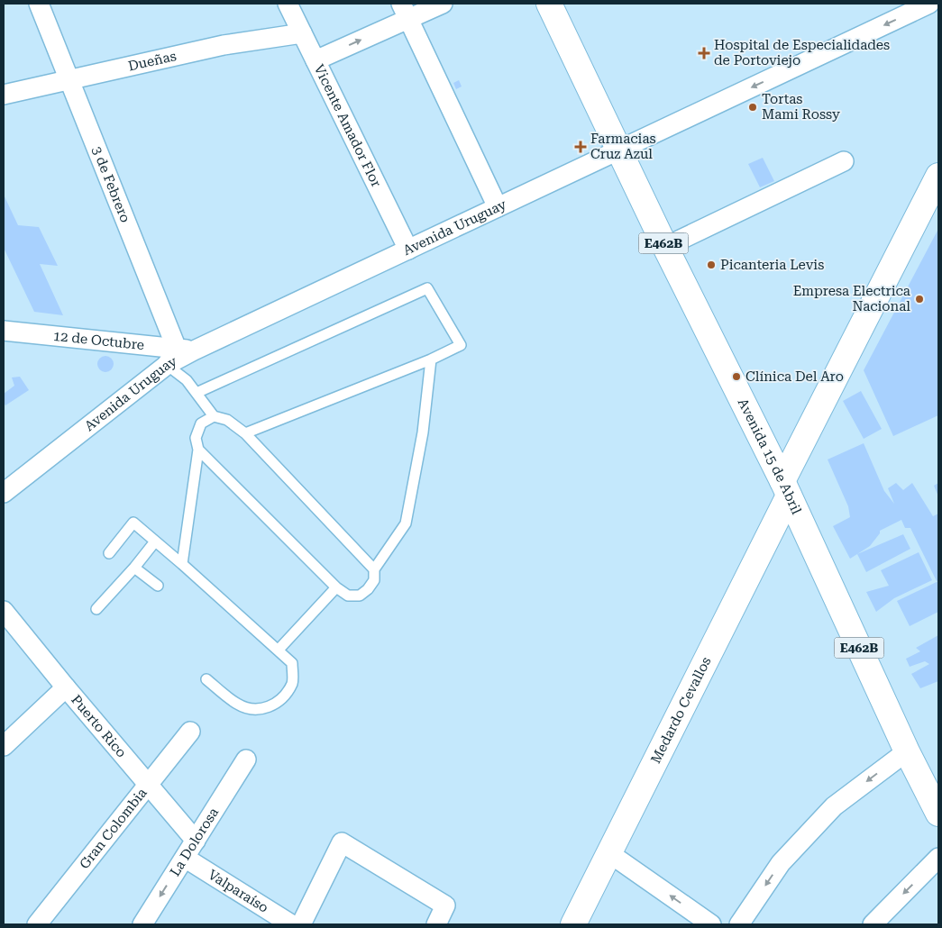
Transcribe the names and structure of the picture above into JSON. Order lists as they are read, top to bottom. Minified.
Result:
{"streets":{"main road":["E462B","Avenida 15 de Abril","Medardo Cevallos"],"street":["Dueñas","Vicente Amador Flor","3 de Febrero","Avenida Uruguay","12 de Octubre","Puerto Rico","Gran Colombia","La Dolorosa","Valparaíso"]},"crossings":[["Dueñas","Vicente Amador Flor"],["Dueñas","3 de Febrero"],["Vicente Amador Flor","Avenida Uruguay"],["3 de Febrero","Avenida Uruguay"],["3 de Febrero","12 de Octubre"],["Avenida Uruguay","12 de Octubre"],["Avenida Uruguay","Avenida 15 de Abril"],["Avenida 15 de Abril","Medardo Cevallos"],["Puerto Rico","Gran Colombia"],["Puerto Rico","La Dolorosa"],["La Dolorosa","Valparaíso"]],"one_way":["La Dolorosa"],"places":{"health":["Hospital de Especialidades de Portoviejo","Farmacias Cruz Azul"],"other":["Tortas Mami Rossy","Picanteria Levis","Empresa Electrica Nacional","Clínica Del Aro"]}}
